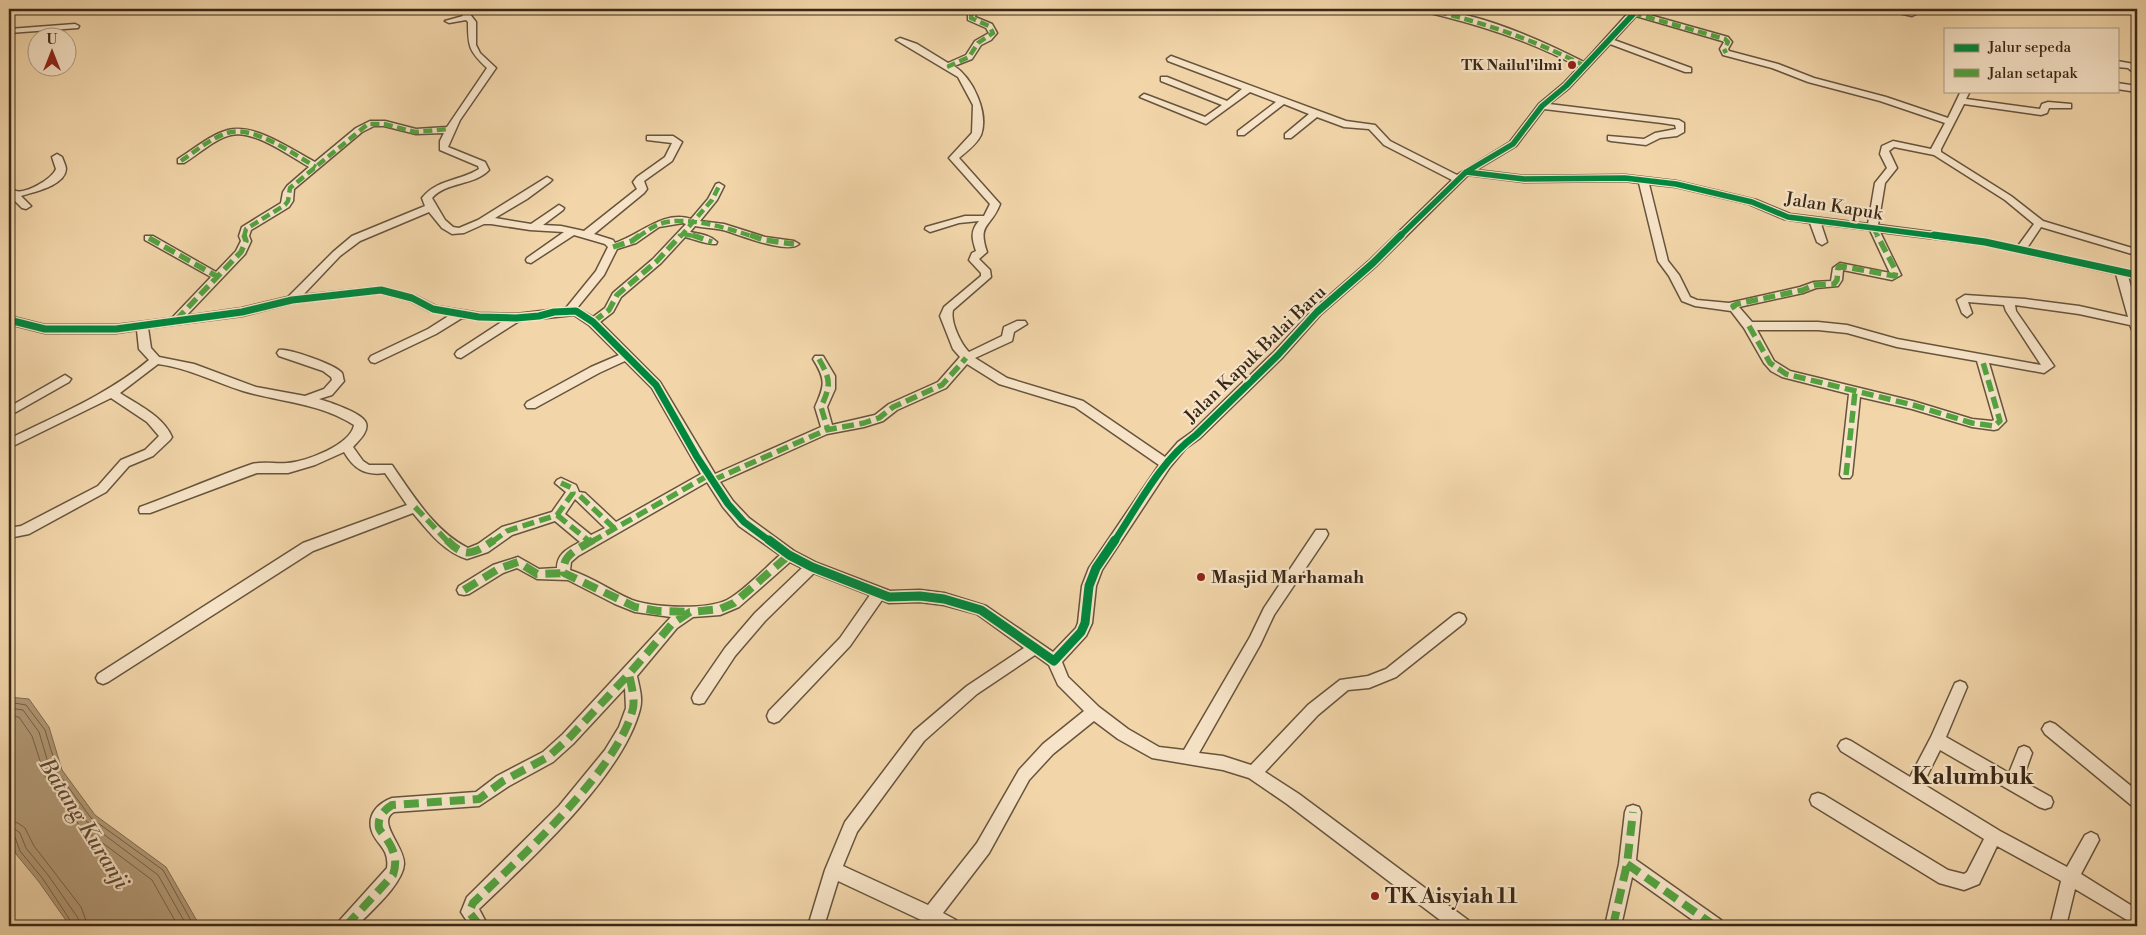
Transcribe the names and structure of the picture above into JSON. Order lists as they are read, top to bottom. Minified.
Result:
{"streets":{"street":["Jalan Kapuk","Jalan Kapuk Balai Baru"]},"crossings":[["Jalan Kapuk","Jalan Kapuk Balai Baru"]],"districts":["Kalumbuk"],"water":["Batang Kuranji"],"places":["TK Nailul'ilmi","Masjid Marhamah","TK Aisyiah 11"],"legend":["Jalur sepeda","Jalan setapak"],"north":"top"}
